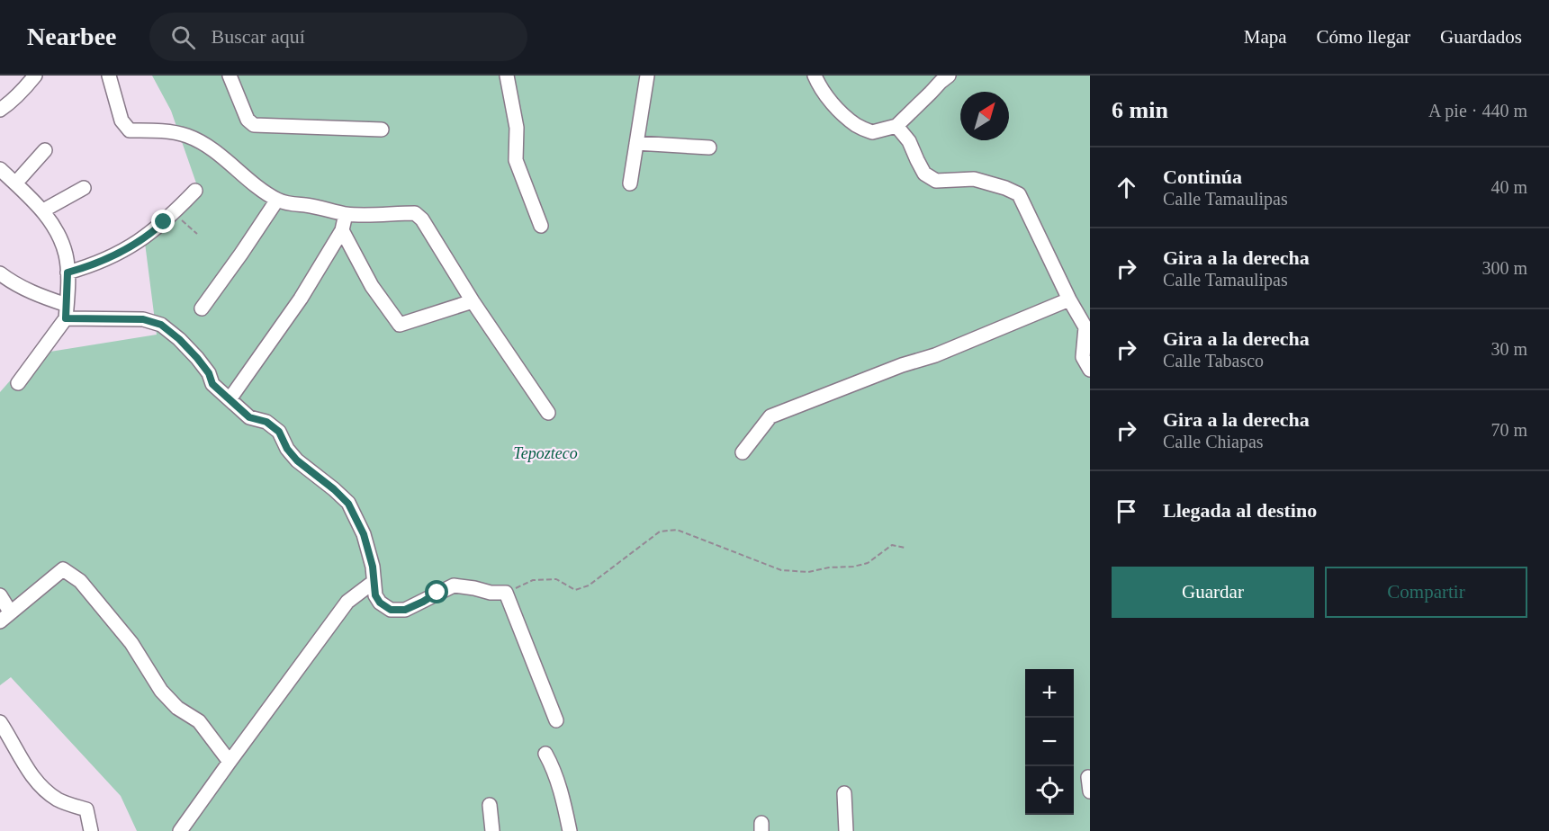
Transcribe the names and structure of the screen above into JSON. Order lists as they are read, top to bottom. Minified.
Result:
{"parks":["Tepozteco"],"north":"top right","page":{"header":"Nearbee","search":"Buscar aquí","nav":["Mapa","Cómo llegar","Guardados"],"heading":["6 min","A pie · 440 m"],"list":[["Continúa","Calle Tamaulipas","40 m"],["Gira a la derecha","Calle Tamaulipas","300 m"],["Gira a la derecha","Calle Tabasco","30 m"],["Gira a la derecha","Calle Chiapas","70 m"],"Llegada al destino"],"buttons":["Guardar","Compartir"],"map_buttons":["+","−"]}}
